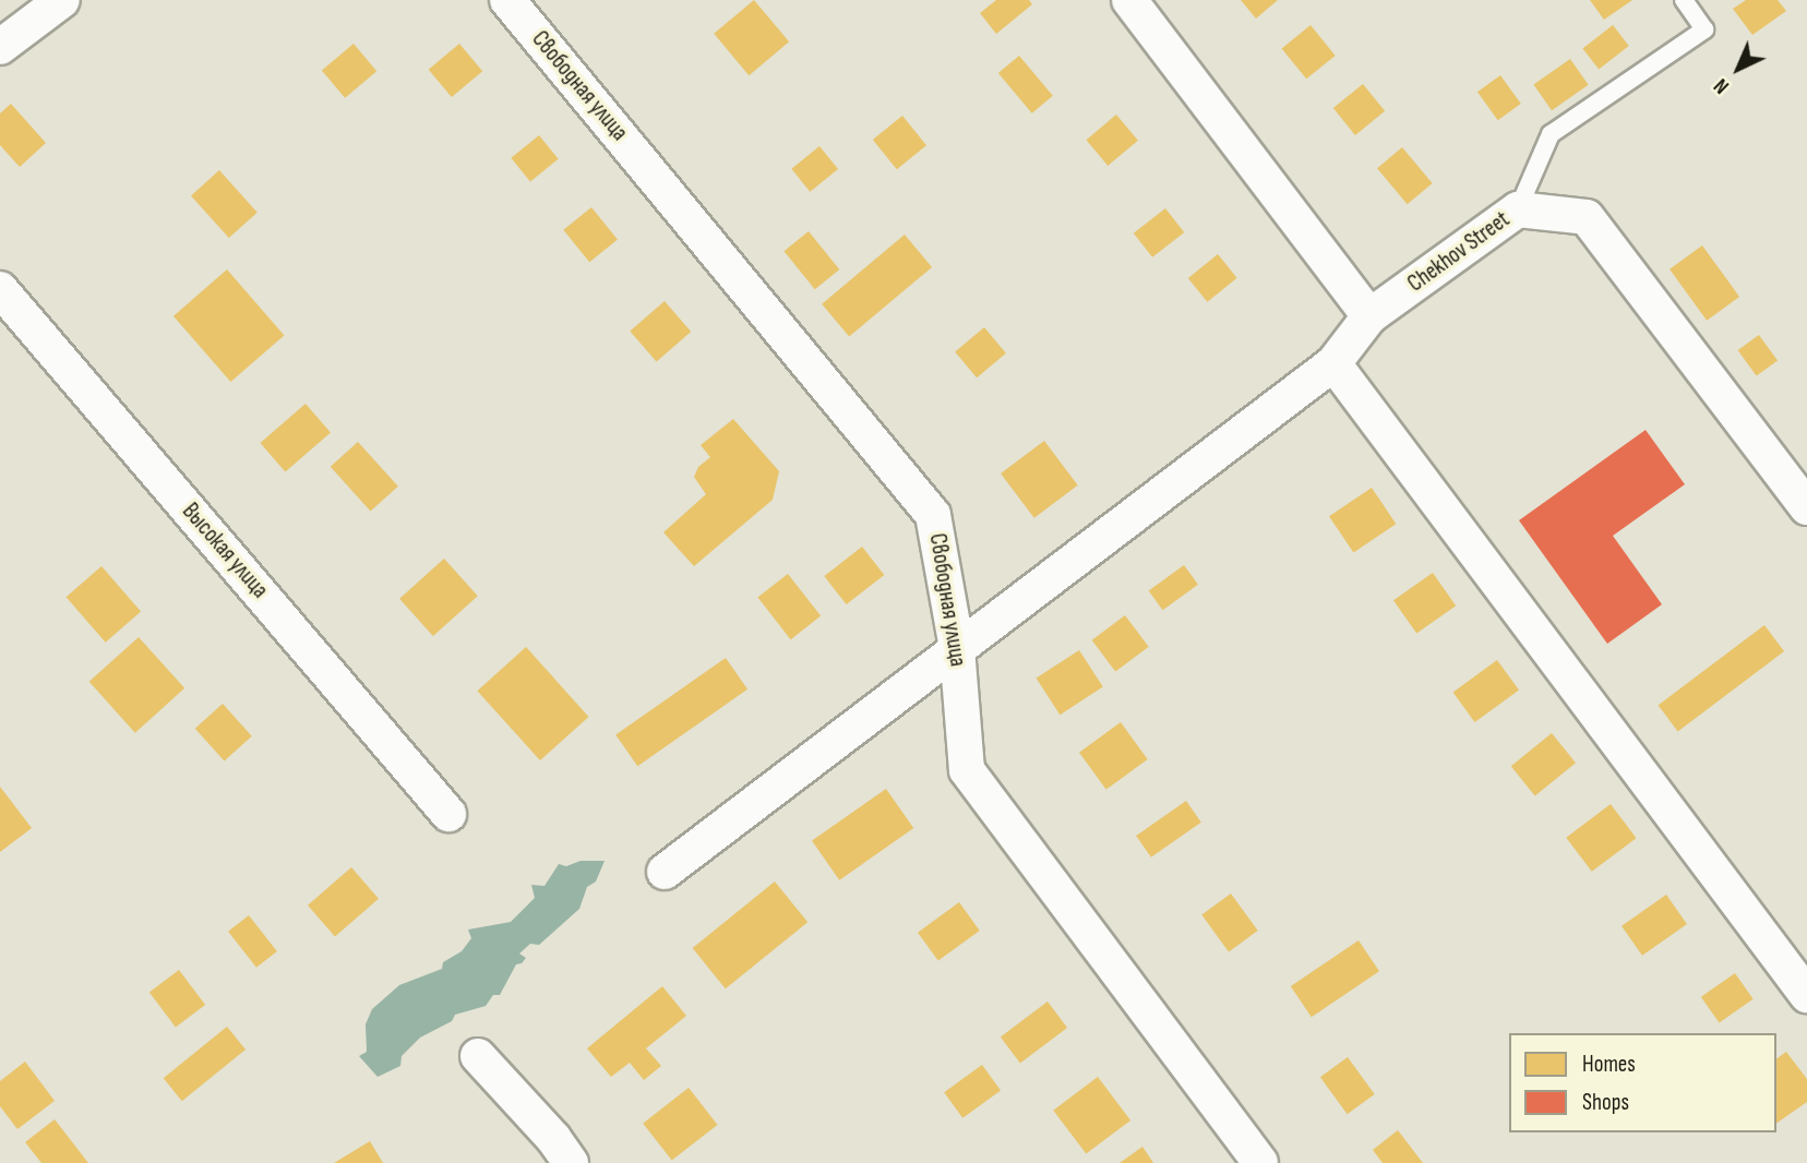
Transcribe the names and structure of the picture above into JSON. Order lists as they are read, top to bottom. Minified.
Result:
{"streets":{"street":["Свободная улица","Chekhov Street","Высокая улица"]},"crossings":[["Свободная улица","Chekhov Street"]],"legend":["Homes","Shops"],"north":"bottom left"}
